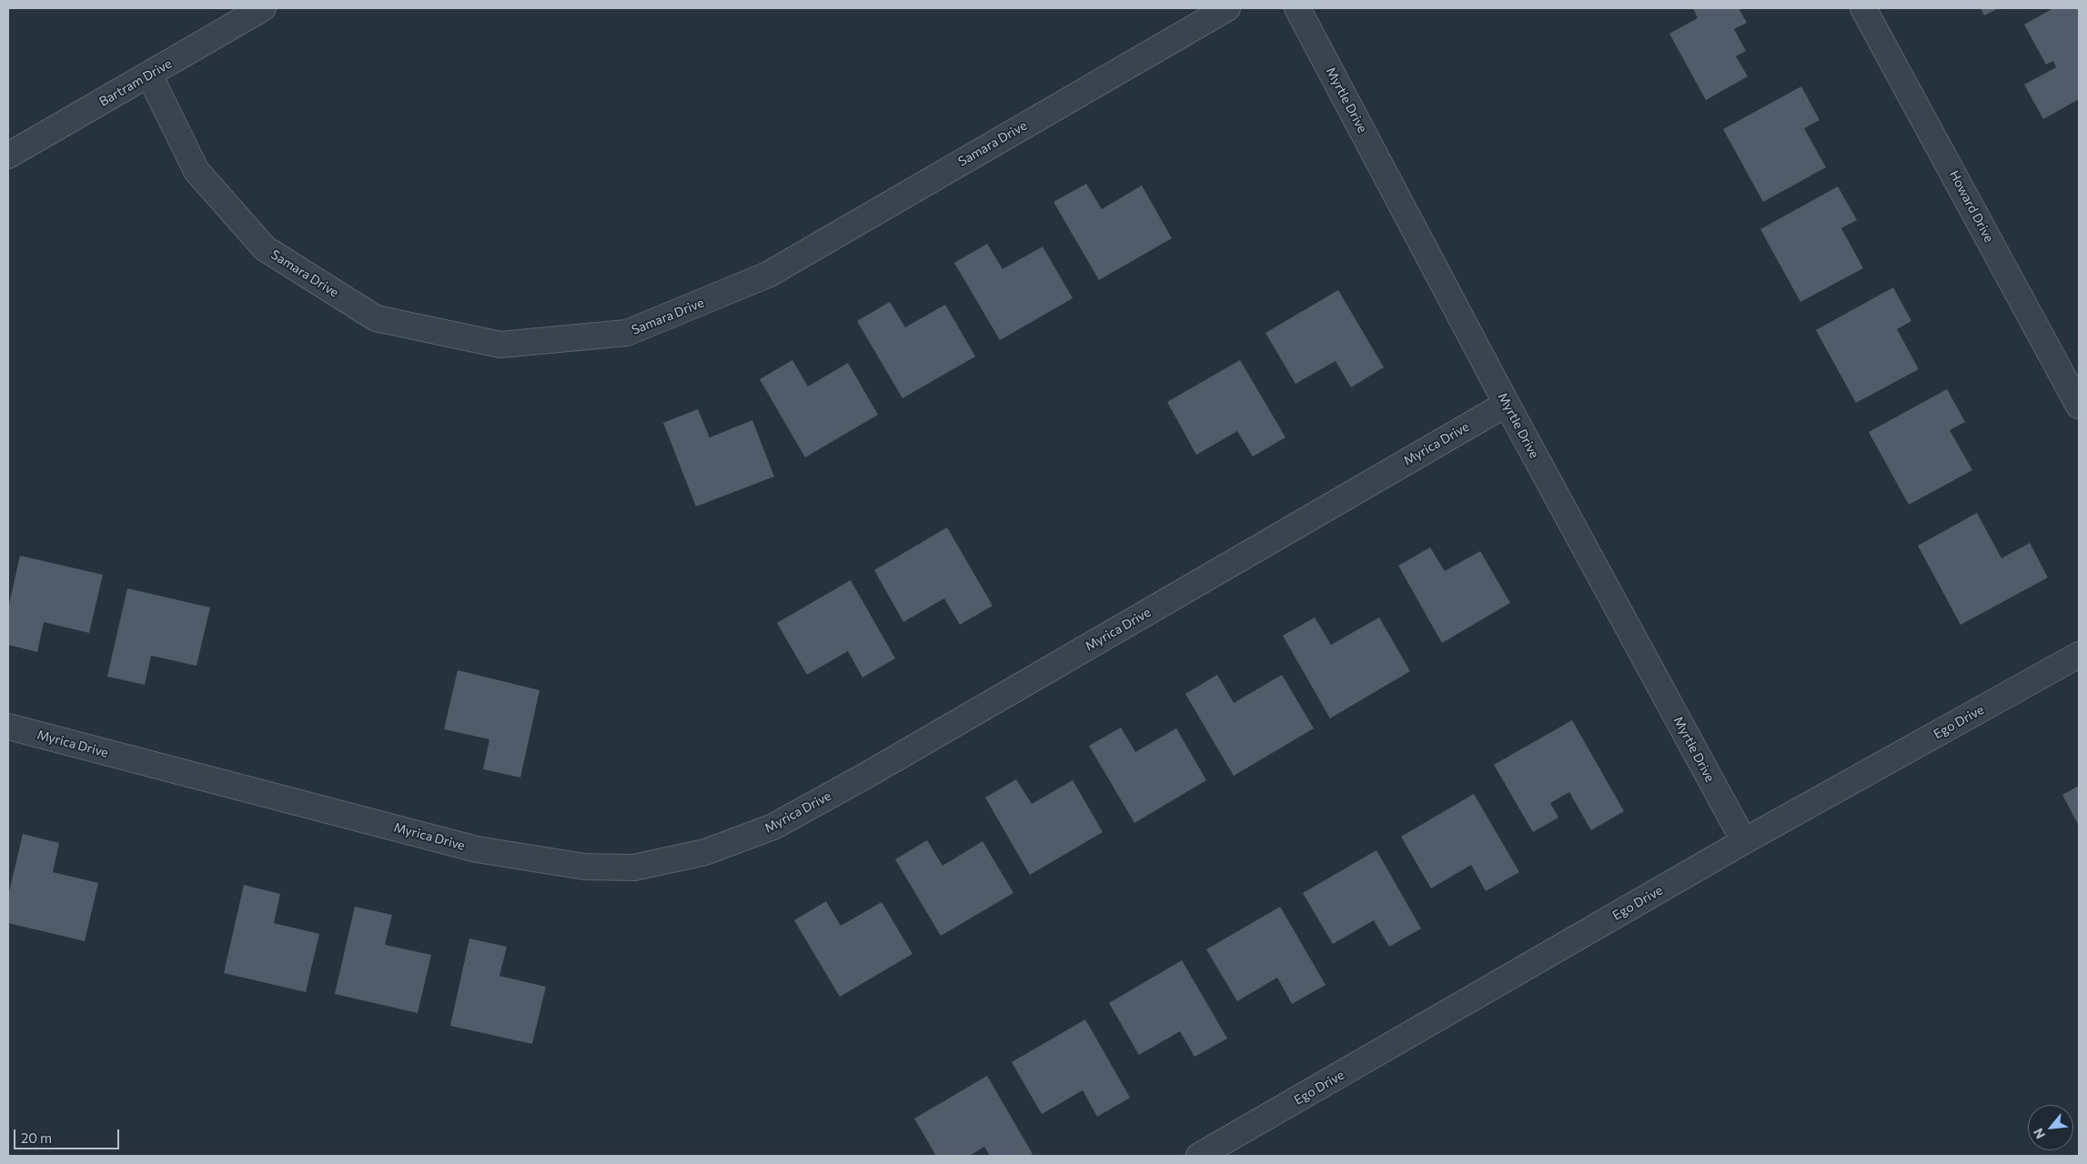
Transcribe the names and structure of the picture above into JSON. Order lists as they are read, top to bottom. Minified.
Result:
{"streets":{"street":["Bartram Drive","Myrtle Drive","Samara Drive","Howard Drive","Myrica Drive","Ego Drive"]},"crossings":[["Bartram Drive","Samara Drive"],["Myrtle Drive","Myrica Drive"],["Myrtle Drive","Ego Drive"]],"scale_bar":"20 m","north":"bottom left"}
